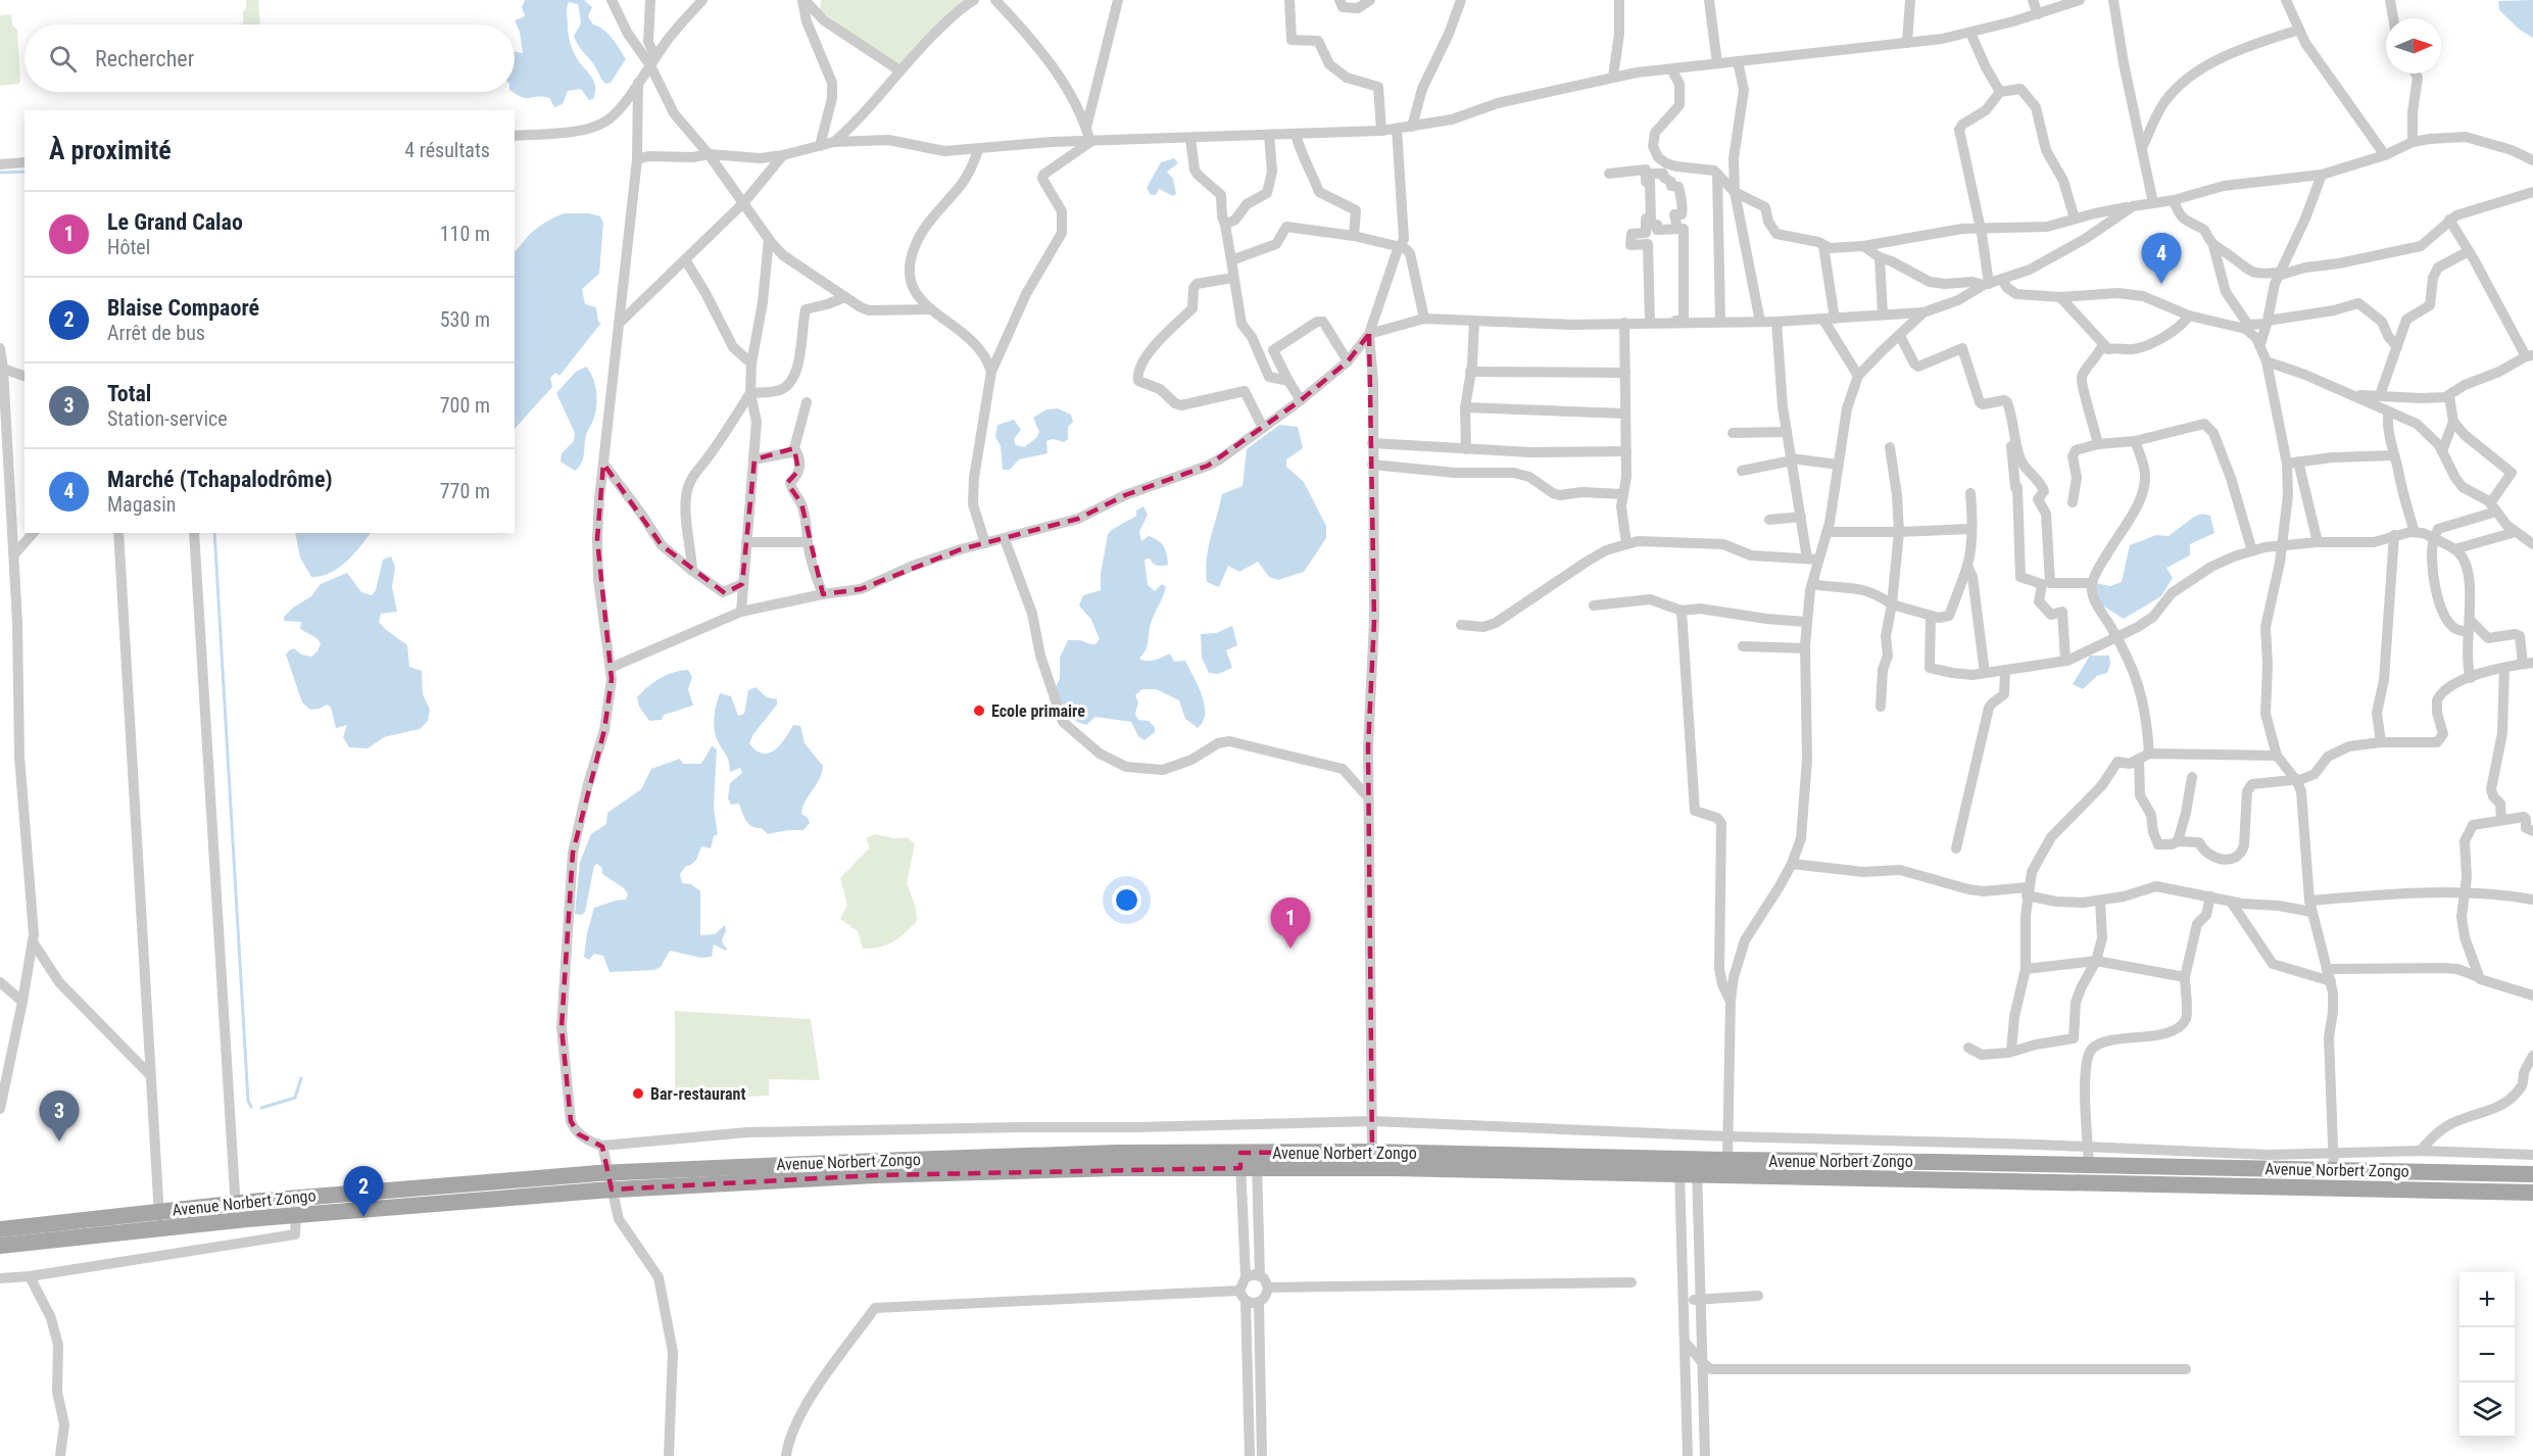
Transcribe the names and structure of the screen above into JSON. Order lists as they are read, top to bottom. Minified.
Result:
{"streets":{"main road":["Avenue Norbert Zongo"]},"places":["Ecole primaire","Bar-restaurant"],"north":"right","page":{"search":"Rechercher","heading":["À proximité","4 résultats"],"list":[{"mark":"1","name":"Le Grand Calao","note":"Hôtel","value":"110 m"},{"mark":"2","name":"Blaise Compaoré","note":"Arrêt de bus","value":"530 m"},{"mark":"3","name":"Total","note":"Station-service","value":"700 m"},{"mark":"4","name":"Marché (Tchapalodrôme)","note":"Magasin","value":"770 m"}],"pins":["4","1","3","2"],"map_buttons":["+","−"]}}
